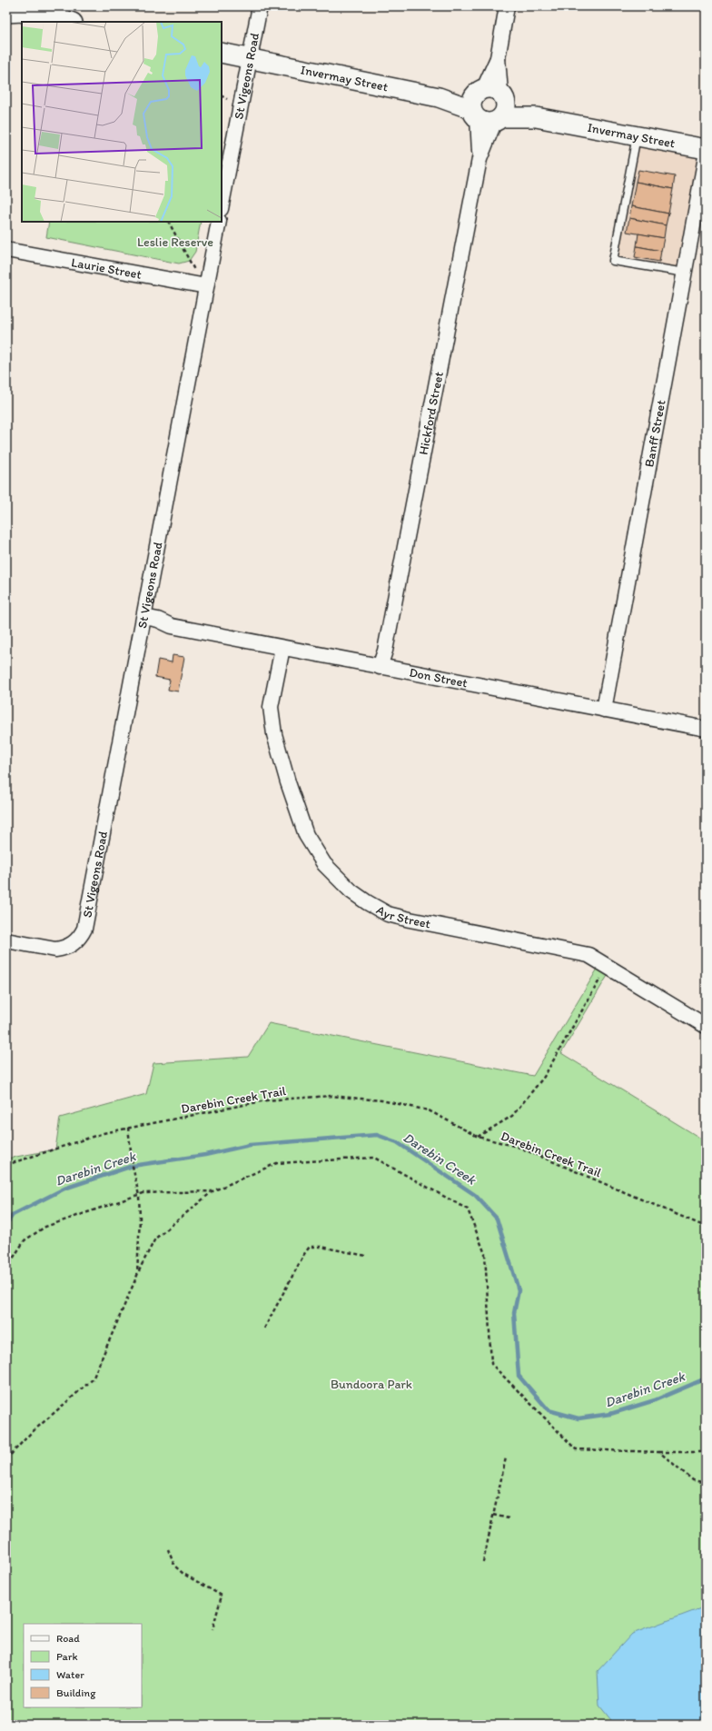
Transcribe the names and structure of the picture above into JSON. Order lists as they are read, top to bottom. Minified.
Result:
{"streets":{"street":["St Vigeons Road","Invermay Street","Laurie Street","Hickford Street","Banff Street","Don Street","Ayr Street"],"path":["Darebin Creek Trail"]},"crossings":[["St Vigeons Road","Invermay Street"],["St Vigeons Road","Laurie Street"],["St Vigeons Road","Don Street"],["Invermay Street","Hickford Street"],["Hickford Street","Don Street"],["Banff Street","Don Street"],["Don Street","Ayr Street"]],"water":["Darebin Creek"],"parks":["Leslie Reserve","Bundoora Park"],"legend":["Road","Park","Water","Building"]}
